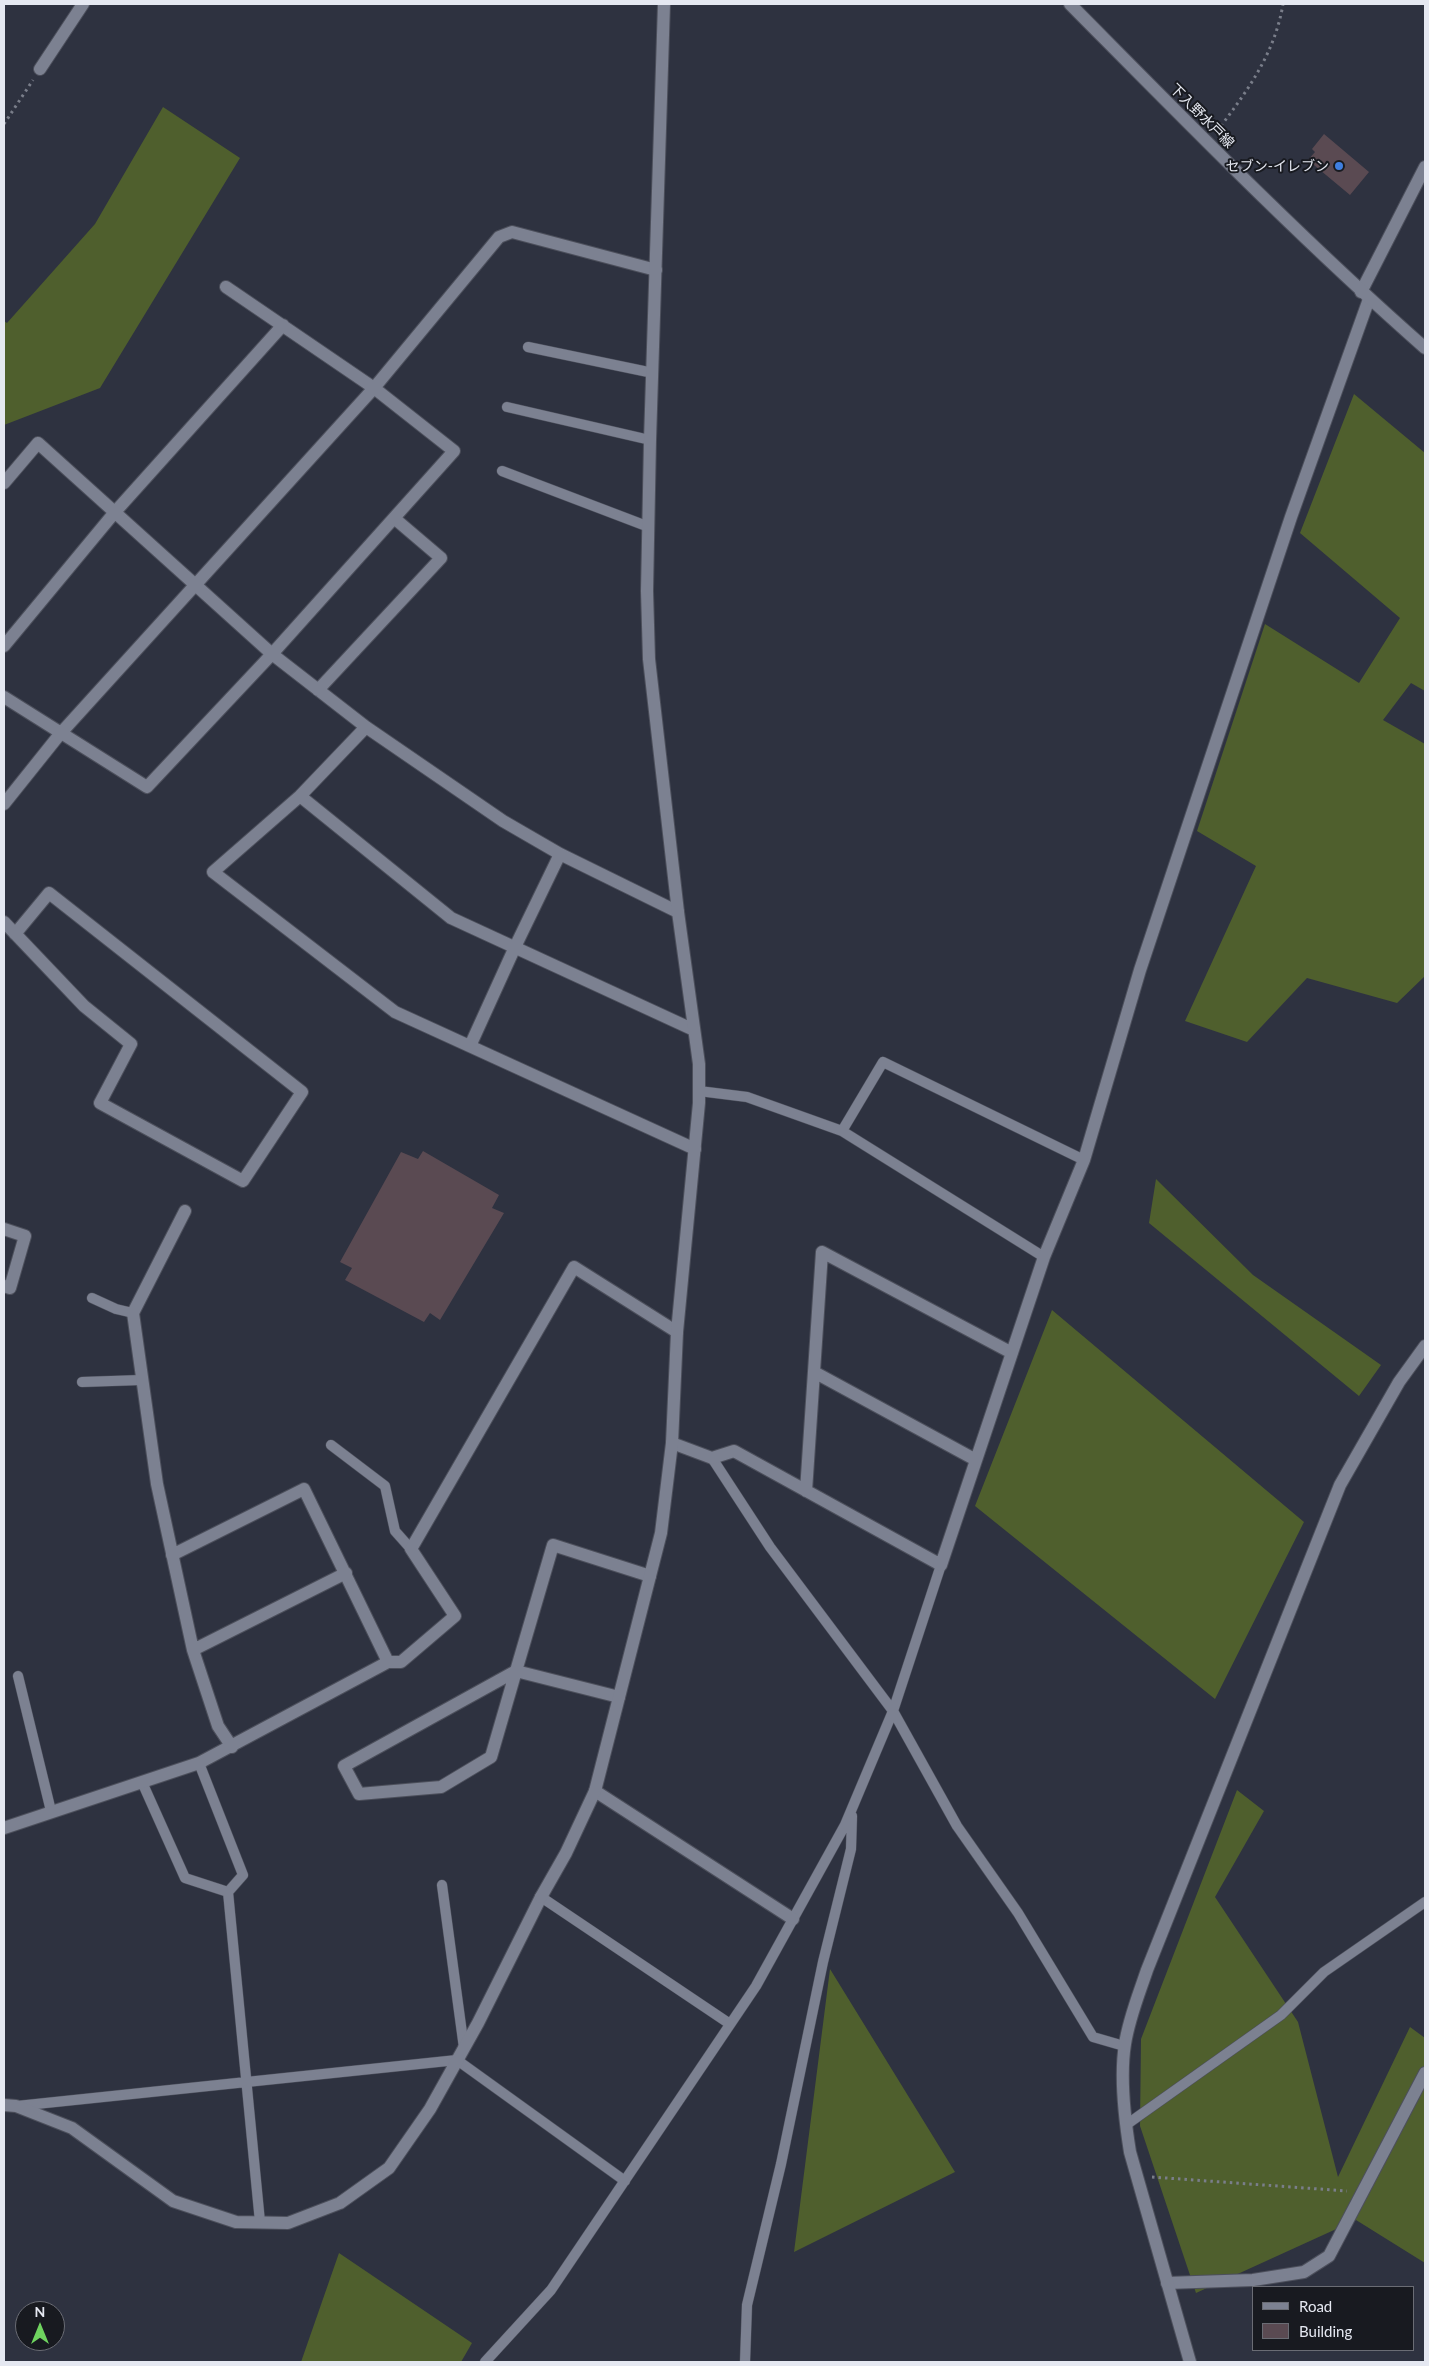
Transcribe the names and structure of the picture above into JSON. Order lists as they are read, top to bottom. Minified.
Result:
{"streets":{"street":["下入野水戸線"]},"places":["セブン-イレブン"],"legend":["Road","Building"],"north":"top"}
